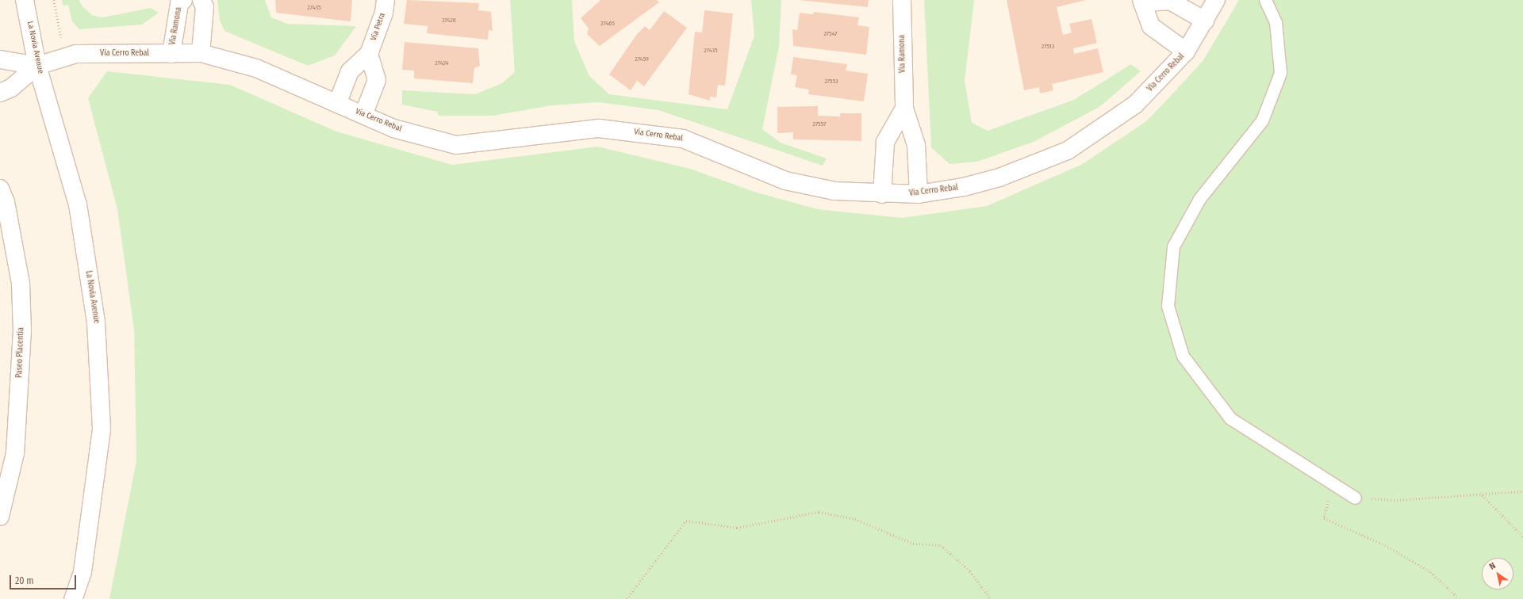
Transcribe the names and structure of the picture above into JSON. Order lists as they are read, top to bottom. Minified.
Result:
{"streets":{"street":["Via Ramona","Via Petra","La Novia Avenue","Via Cerro Rebal","Paseo Placentia"]},"crossings":[["Via Ramona","Via Cerro Rebal"],["Via Petra","Via Cerro Rebal"],["La Novia Avenue","Via Cerro Rebal"]],"house_numbers":["27435","27428","27465","27547","27513","27435","27459","27424","27553","27557"],"scale_bar":"20 m","north":"top left"}
